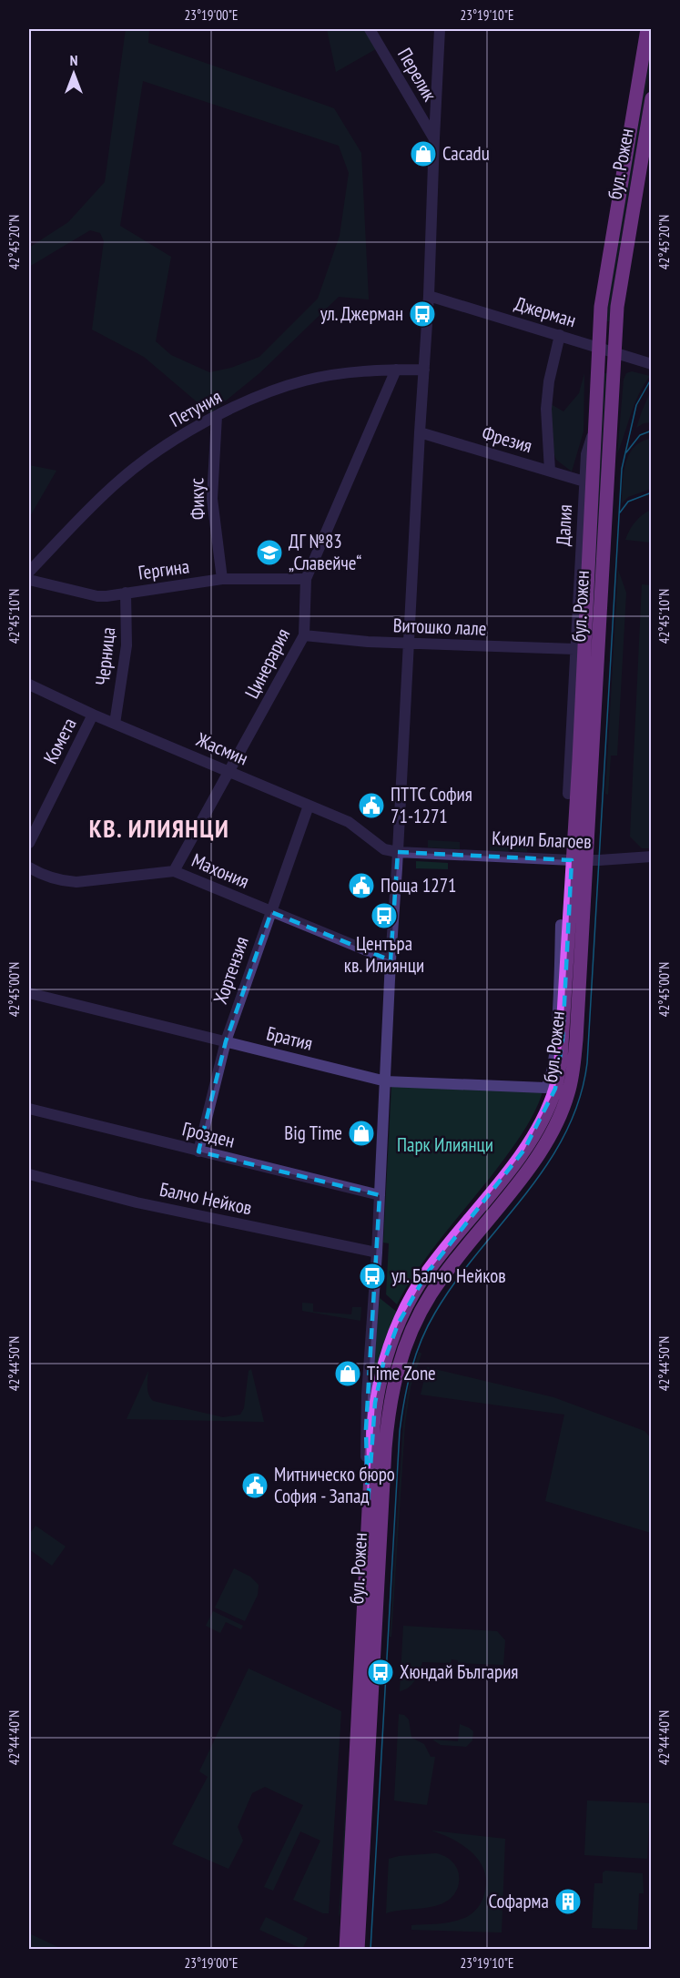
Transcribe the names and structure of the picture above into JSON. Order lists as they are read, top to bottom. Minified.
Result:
{"streets":{"main road":["бул. Рожен"],"street":["Перелик","Джерман","Петуния","Фрезия","Фикус","Далия","Гергина","Витошко лале","Черница","Цинерария","Комета","Жасмин","Кирил Благоев","Махония","Хортензия","Братия","Грозден","Балчо Нейков"]},"crossings":[["Перелик","бул. Рожен"],["бул. Рожен","Джерман"],["бул. Рожен","Петуния"],["бул. Рожен","Фрезия"],["бул. Рожен","Далия"],["бул. Рожен","Витошко лале"],["бул. Рожен","Жасмин"],["бул. Рожен","Кирил Благоев"],["бул. Рожен","Махония"],["бул. Рожен","Братия"],["бул. Рожен","Грозден"],["бул. Рожен","Балчо Нейков"],["Петуния","Фикус"],["Петуния","Цинерария"],["Фрезия","Далия"],["Фикус","Гергина"],["Далия","Витошко лале"],["Гергина","Черница"],["Гергина","Цинерария"],["Витошко лале","Цинерария"],["Черница","Жасмин"],["Цинерария","Жасмин"],["Цинерария","Махония"],["Комета","Жасмин"],["Жасмин","Кирил Благоев"],["Жасмин","Хортензия"],["Махония","Хортензия"],["Хортензия","Братия"],["Хортензия","Грозден"]],"districts":["КВ. ИЛИЯНЦИ"],"parks":["Парк Илиянци"],"places":{"shop":["Cacadu","Big Time","Time Zone"],"bus stop":["ул. Джерман","Центъра кв. Илиянци","ул. Балчо Нейков","Хюндай България"],"school or university":["ДГ №83 „Славейче“"],"public building":["ПТТС София 71-1271","Поща 1271","Митническо бюро София - Запад"],"building":["Софарма"]},"north":"top","coordinates":["23°19'00\"E","23°19'10\"E","42°45'20\"N","42°45'10\"N","42°45'00\"N","42°44'50\"N","42°44'40\"N"]}
